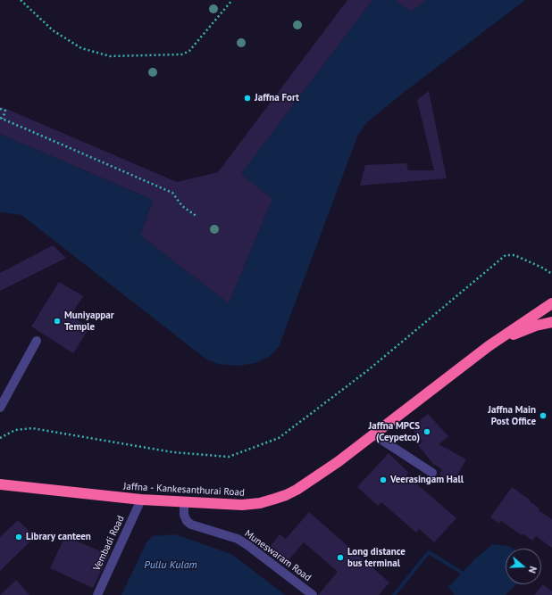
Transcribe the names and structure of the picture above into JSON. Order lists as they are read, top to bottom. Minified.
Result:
{"streets":{"highway":["Jaffna - Kankesanthurai Road"],"street":["Vembadi Road","Muneswaram Road"]},"crossings":[["Jaffna - Kankesanthurai Road","Vembadi Road"],["Jaffna - Kankesanthurai Road","Muneswaram Road"]],"water":["Pullu Kulam"],"places":["Jaffna Fort","Muniyappar Temple","Jaffna Main Post Office","Jaffna MPCS (Ceypetco)","Veerasingam Hall","Library canteen","Long distance bus terminal"],"north":"right"}
